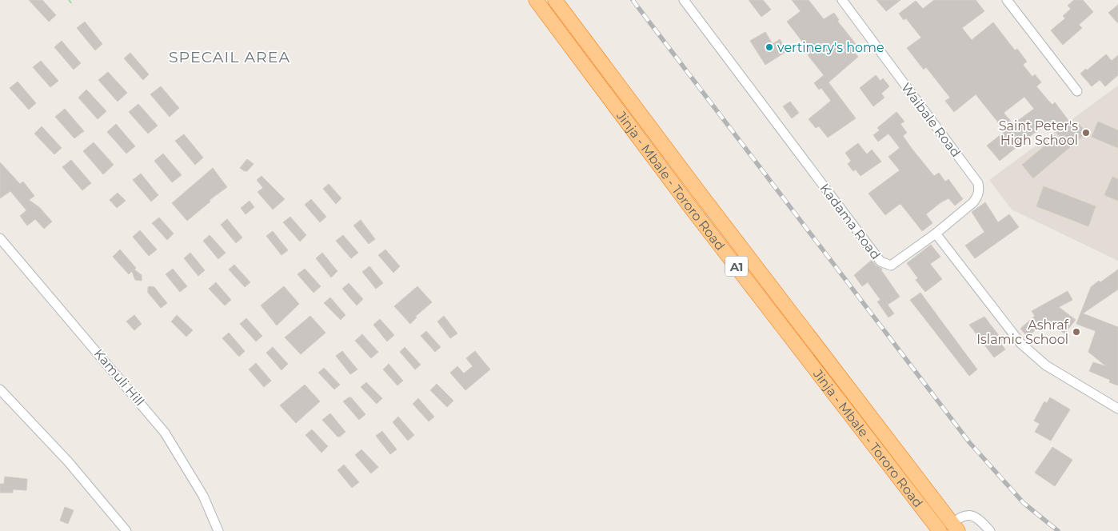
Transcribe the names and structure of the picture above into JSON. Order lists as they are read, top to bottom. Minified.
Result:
{"streets":{"highway":["Jinja - Mbale - Tororo Road","A1"],"street":["Waibale Road","Kadama Road","Kamuli Hill"]},"crossings":[["Waibale Road","Kadama Road"]],"districts":["SPECAIL AREA"],"places":["vertinery's home","Saint Peter's High School","Ashraf Islamic School"]}
